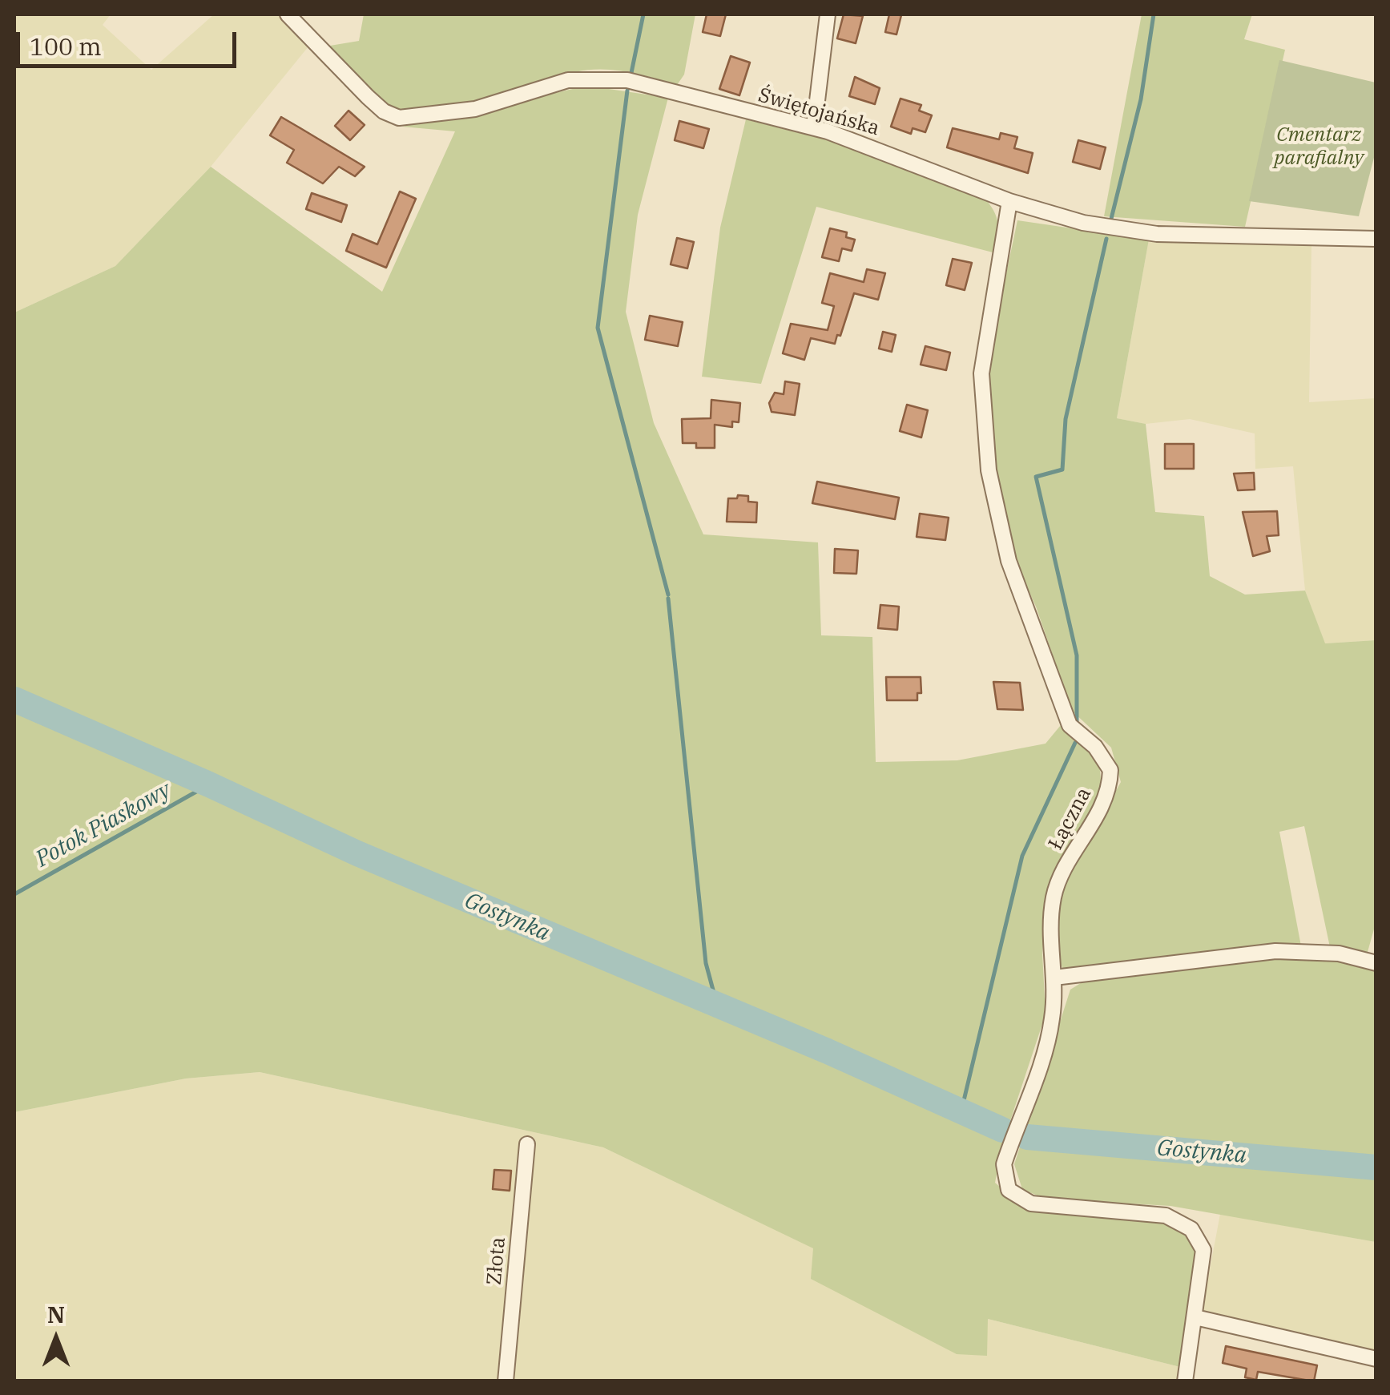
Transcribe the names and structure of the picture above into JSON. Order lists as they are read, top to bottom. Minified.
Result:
{"streets":{"street":["Świętojańska","Łączna","Złota"]},"crossings":[["Świętojańska","Łączna"]],"water":["Potok Piaskowy","Gostynka"],"parks":["Cmentarz parafialny"],"scale_bar":"100 m","north":"top"}
